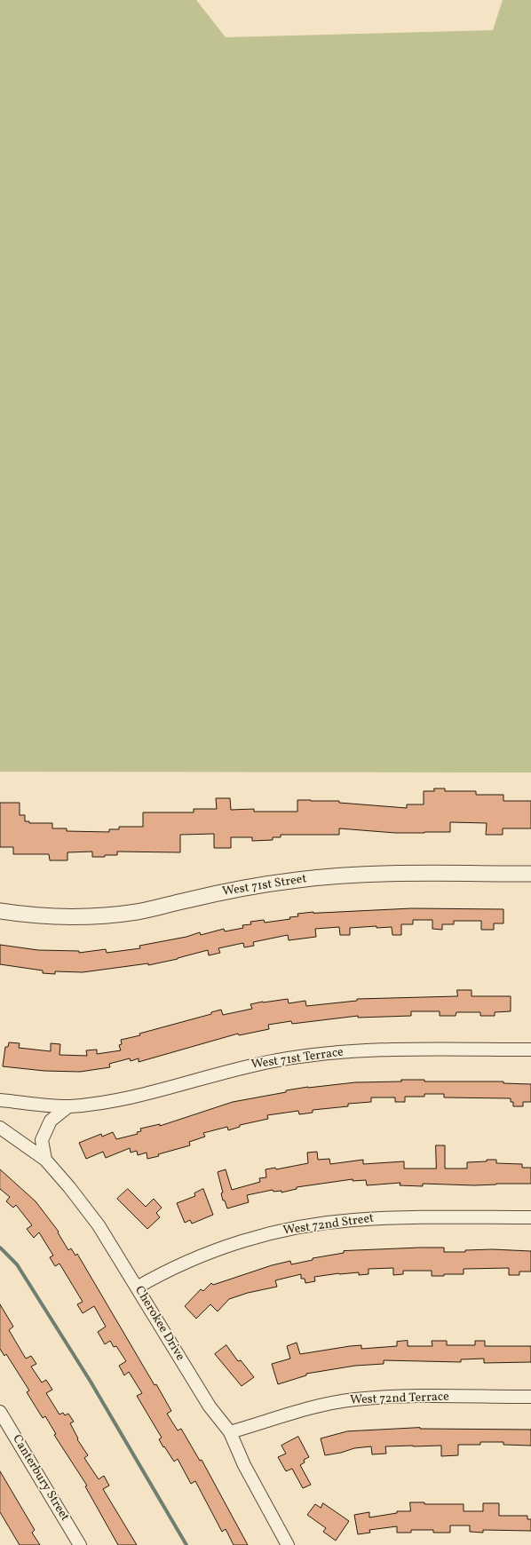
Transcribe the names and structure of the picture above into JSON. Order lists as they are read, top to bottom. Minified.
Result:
{"streets":{"street":["West 71st Street","West 71st Terrace","West 72nd Street","Cherokee Drive","West 72nd Terrace","Canterbury Street"]},"crossings":[["West 72nd Street","Cherokee Drive"],["Cherokee Drive","West 72nd Terrace"]]}
